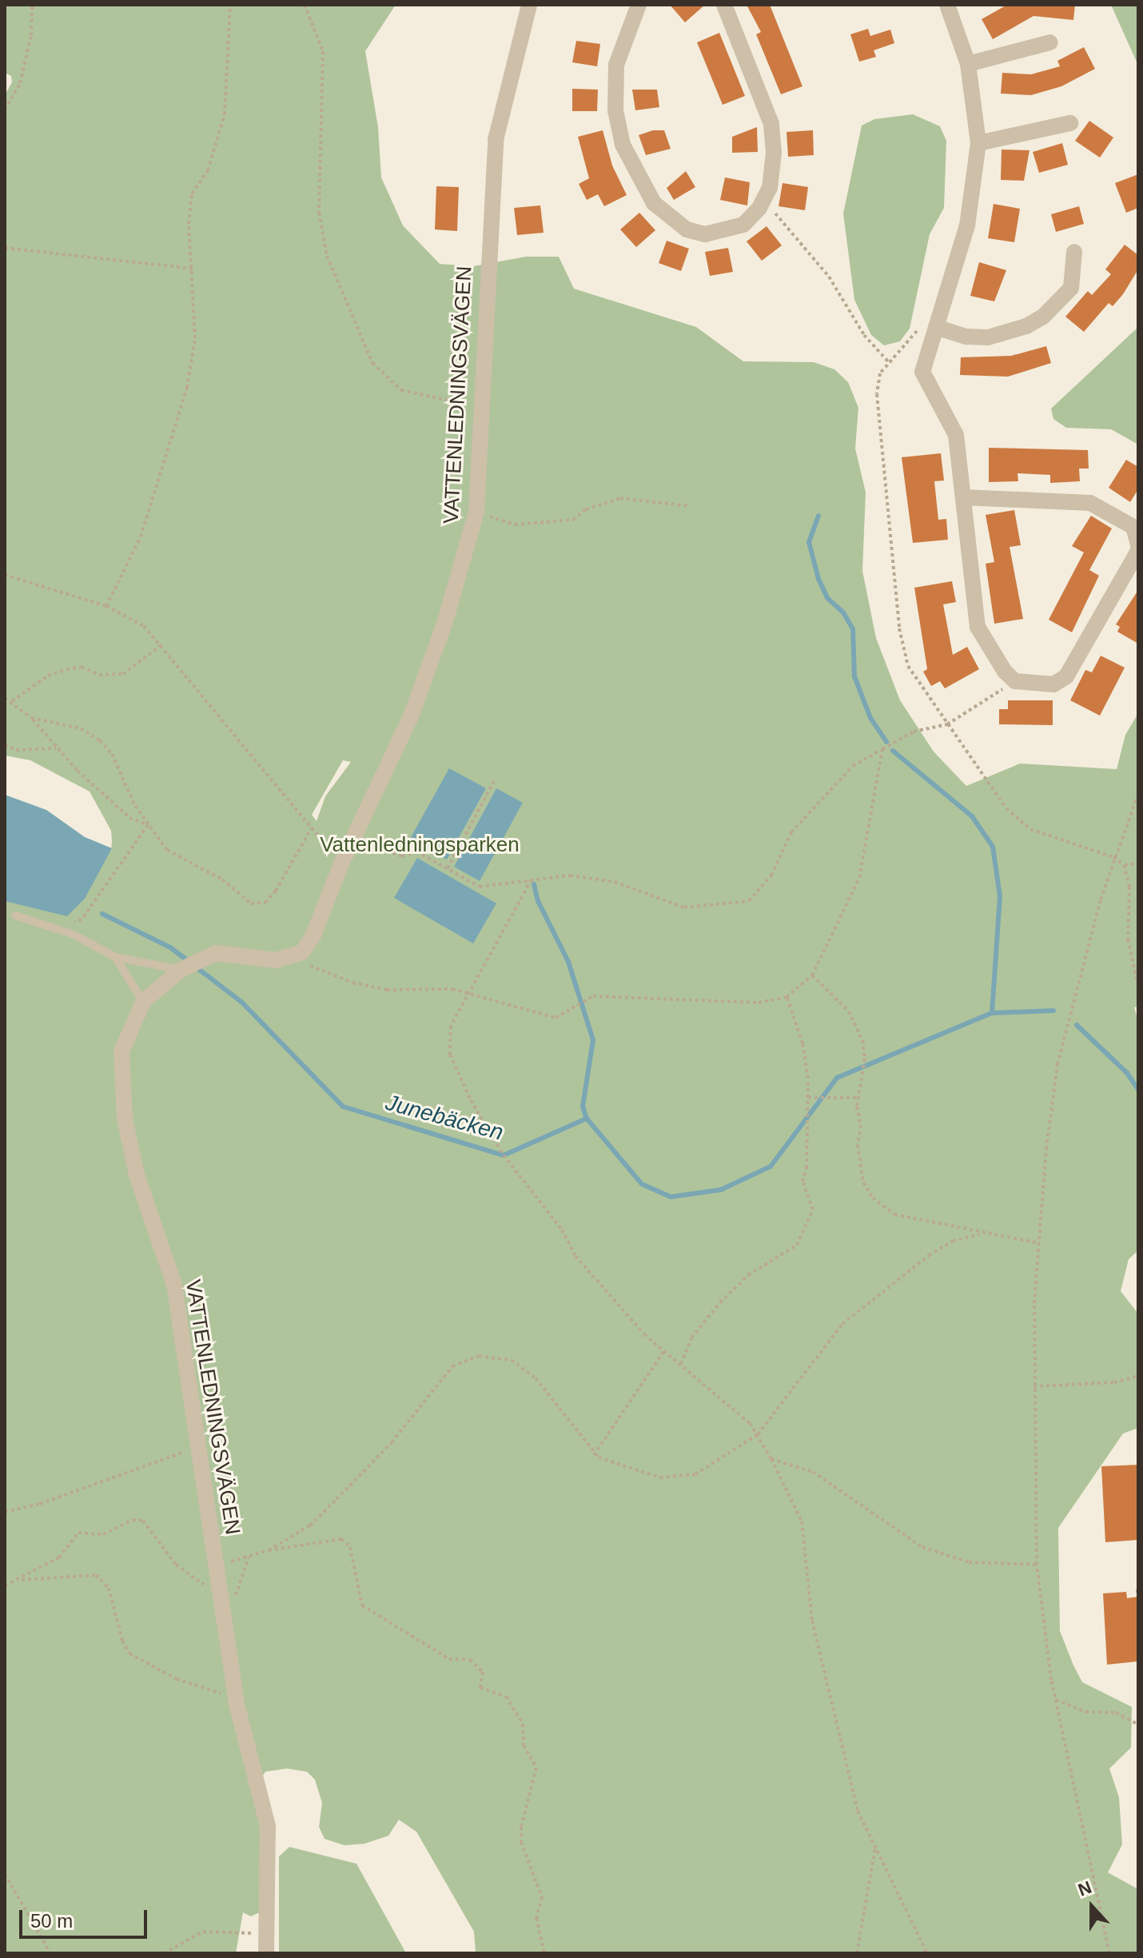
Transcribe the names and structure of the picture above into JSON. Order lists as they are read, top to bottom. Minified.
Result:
{"streets":{"street":["VATTENLEDNINGSVÄGEN"]},"water":["Junebäcken"],"parks":["Vattenledningsparken"],"scale_bar":"50 m","north":"top"}
